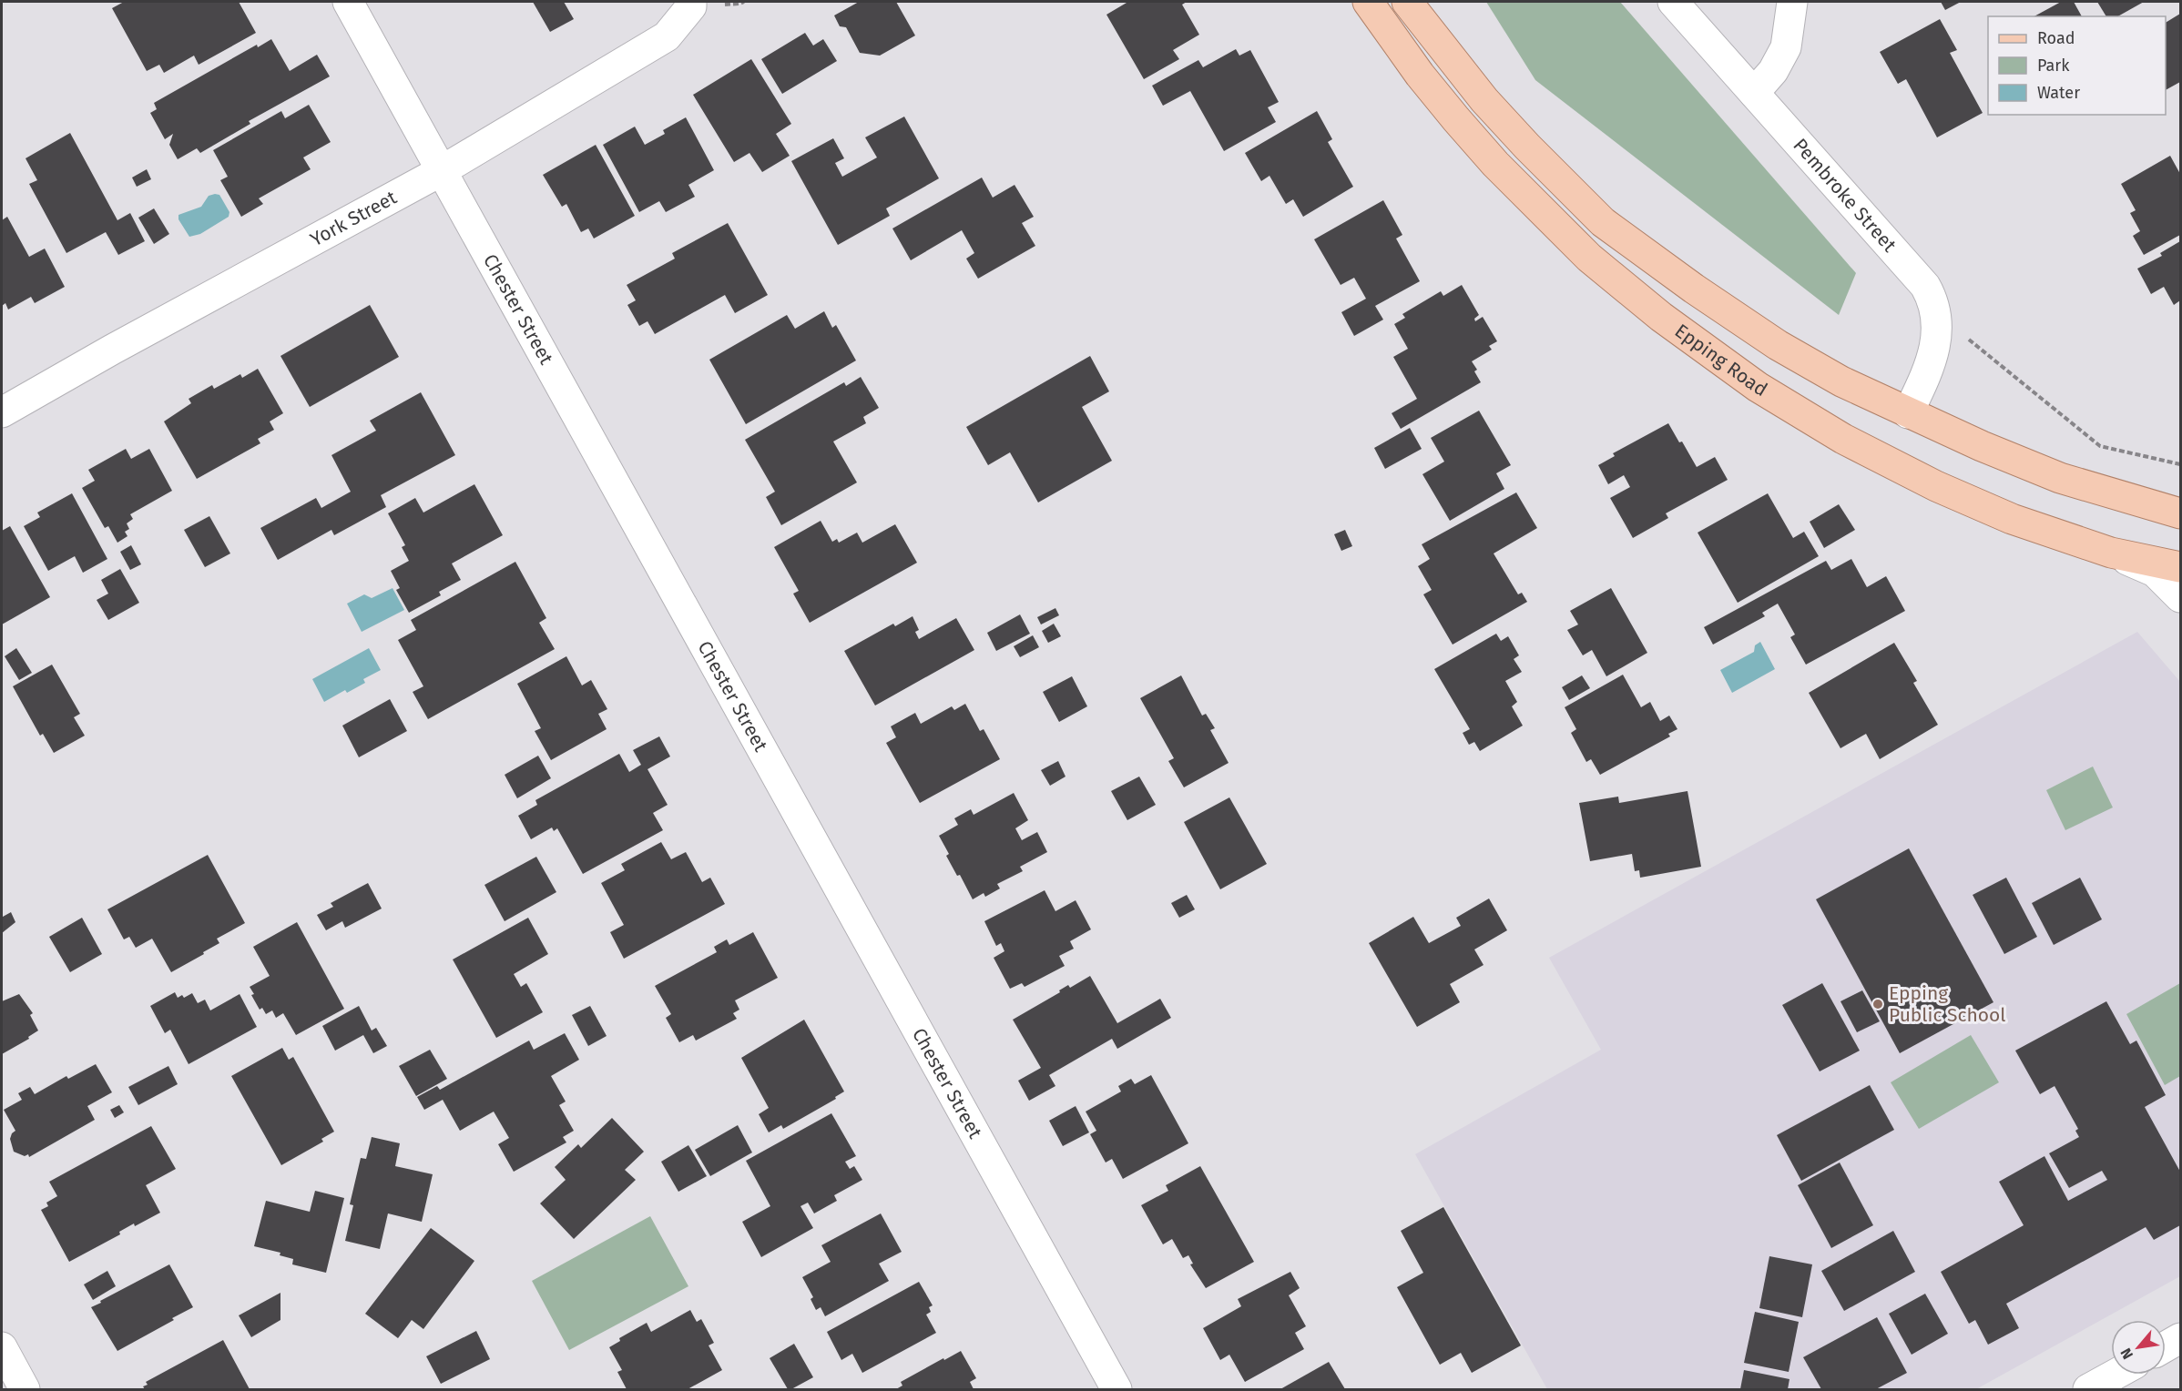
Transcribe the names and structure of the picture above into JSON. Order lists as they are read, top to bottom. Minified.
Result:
{"streets":{"main road":["Epping Road"],"street":["Pembroke Street","York Street","Chester Street"]},"crossings":[["York Street","Chester Street"]],"places":["Epping Public School"],"legend":["Road","Park","Water"],"north":"bottom left"}
